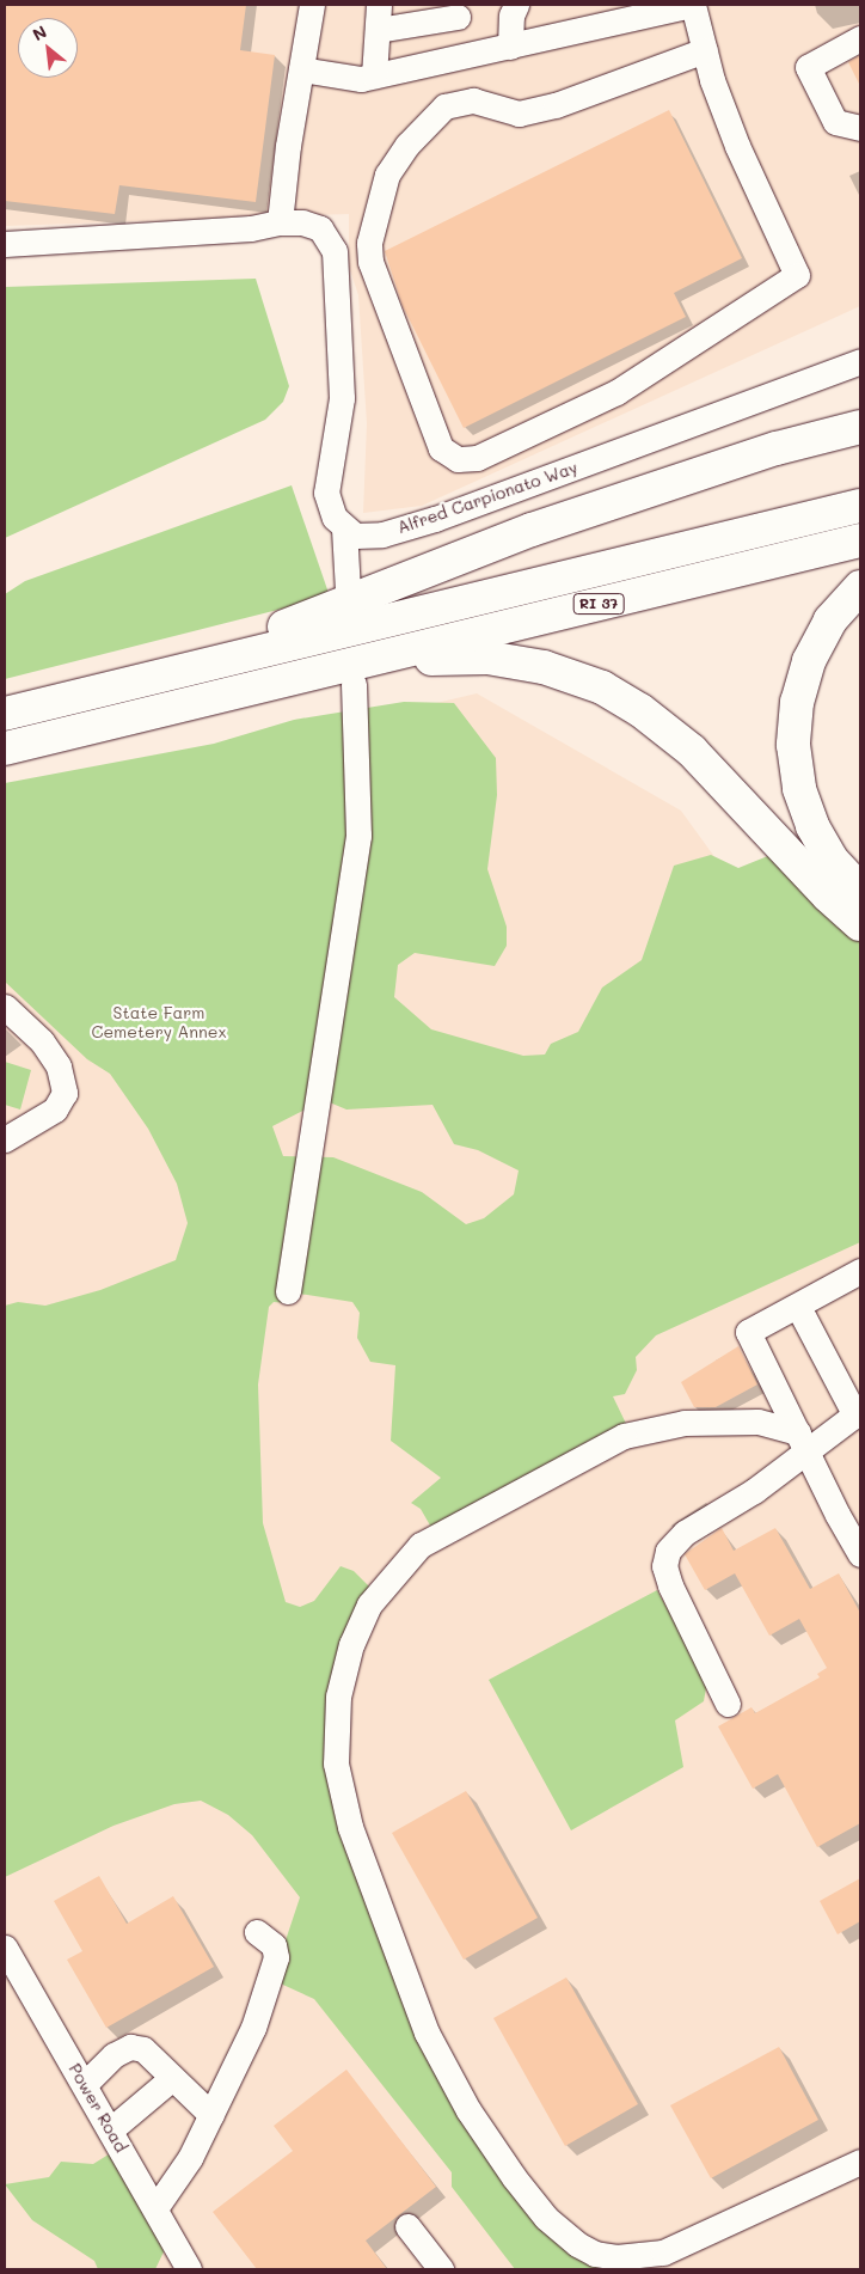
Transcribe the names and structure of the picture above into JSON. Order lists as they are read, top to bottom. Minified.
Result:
{"streets":{"highway":["RI 37"],"street":["Alfred Carpionato Way","Power Road"]},"parks":["State Farm Cemetery Annex"],"north":"top left"}
